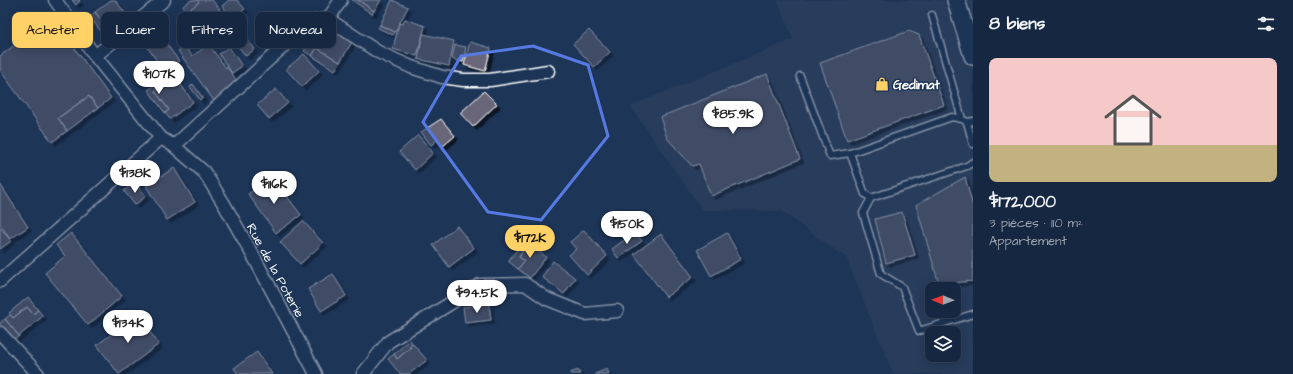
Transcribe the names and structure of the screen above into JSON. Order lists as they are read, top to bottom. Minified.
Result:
{"streets":{"street":["Rue de la Poterie"]},"places":{"shop":["Gedimat"]},"north":"left","page":{"heading":"8 biens","chip":["Acheter","Louer","Filtres","Nouveau"],"list":[{"name":"$172,000","note":"3 pièces · 110 m² · Appartement"}],"price":["$107K","$85.9K","$138K","$116K","$150K","$172K","$94.5K","$134K"]}}
